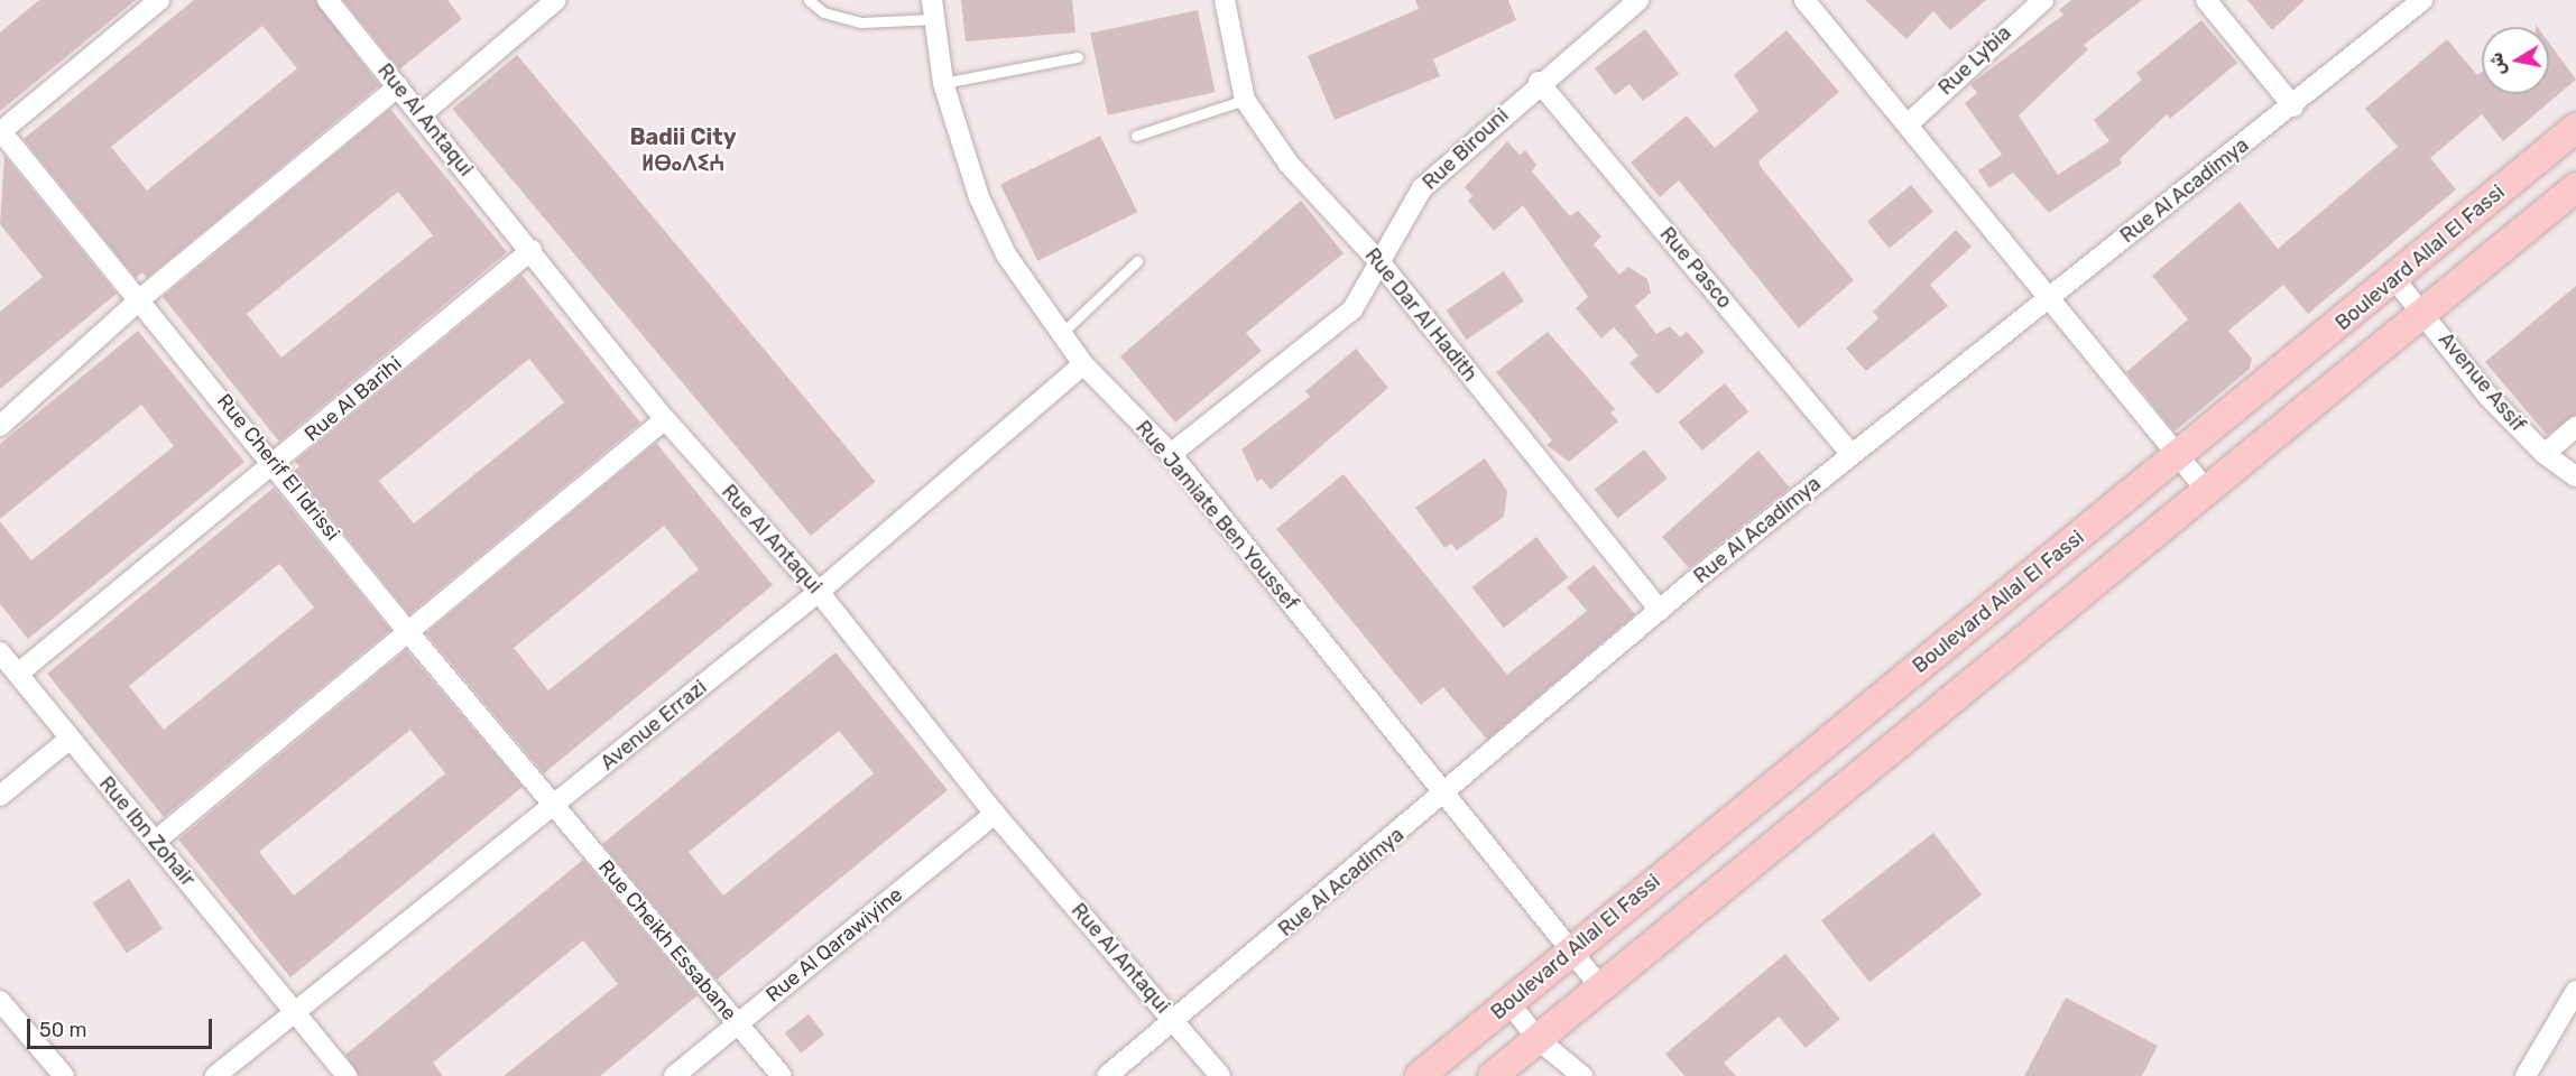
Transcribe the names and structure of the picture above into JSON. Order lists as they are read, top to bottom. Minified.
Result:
{"streets":{"main road":["Boulevard Allal El Fassi"],"street":["Rue Lybia","Rue Al Antaqui","Rue Birouni","Rue Al Acadimya","Rue Pasco","Rue Dar Al Hadith","Avenue Assif","Rue Al Barihi","Rue Cherif El Idrissi","Rue Jamiate Ben Youssef","Avenue Errazi","Rue Ibn Zohair","Rue Cheikh Essabane","Rue Al Qarawiyine"]},"crossings":[["Rue Al Antaqui","Rue Al Acadimya"],["Rue Al Antaqui","Rue Al Barihi"],["Rue Al Antaqui","Avenue Errazi"],["Rue Al Antaqui","Rue Al Qarawiyine"],["Rue Birouni","Rue Pasco"],["Rue Birouni","Rue Dar Al Hadith"],["Rue Birouni","Rue Jamiate Ben Youssef"],["Rue Al Acadimya","Rue Pasco"],["Rue Al Acadimya","Rue Dar Al Hadith"],["Rue Al Acadimya","Rue Jamiate Ben Youssef"],["Boulevard Allal El Fassi","Avenue Assif"],["Boulevard Allal El Fassi","Rue Jamiate Ben Youssef"],["Rue Al Barihi","Rue Cherif El Idrissi"],["Rue Al Barihi","Rue Ibn Zohair"],["Rue Cherif El Idrissi","Avenue Errazi"],["Rue Cherif El Idrissi","Rue Cheikh Essabane"],["Rue Jamiate Ben Youssef","Avenue Errazi"],["Avenue Errazi","Rue Ibn Zohair"],["Avenue Errazi","Rue Cheikh Essabane"],["Rue Cheikh Essabane","Rue Al Qarawiyine"]],"districts":["Badii City ⵍⴱⴰⴷⵉⵄ"],"scale_bar":"50 m","north":"left"}
